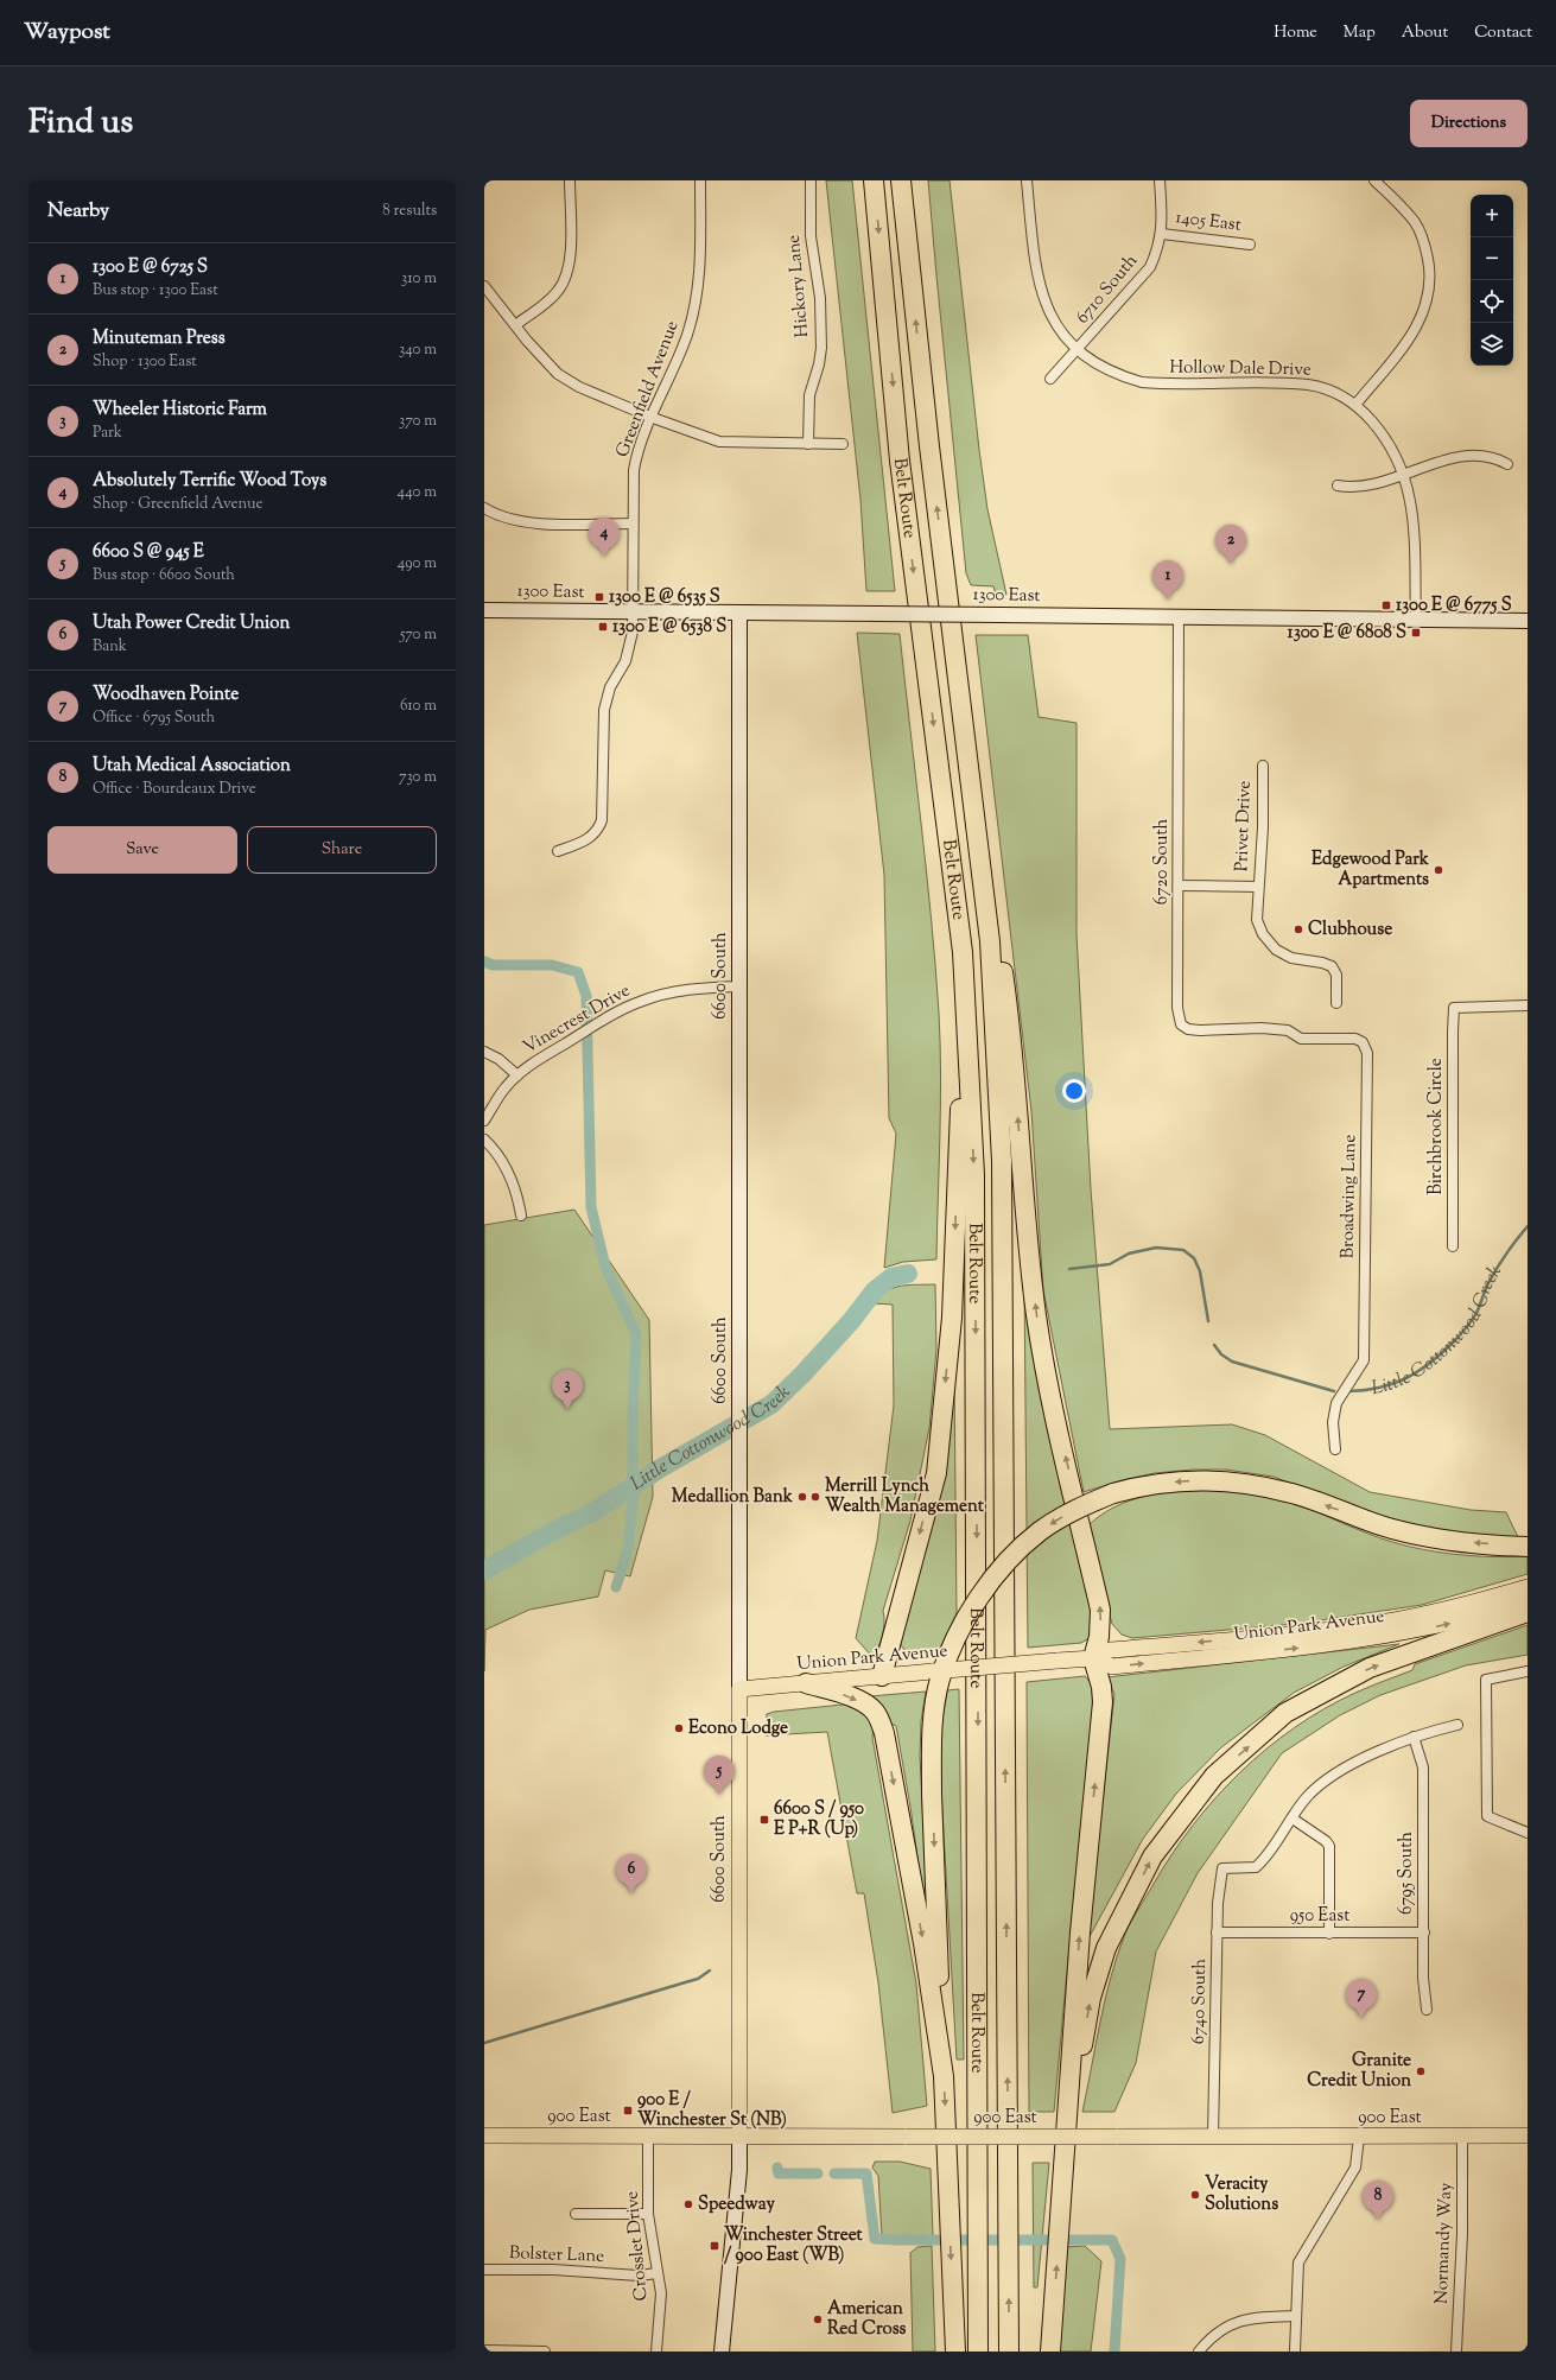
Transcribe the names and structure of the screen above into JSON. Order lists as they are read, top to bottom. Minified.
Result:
{"streets":{"highway":["Belt Route"],"main road":["1300 East","6600 South","Union Park Avenue","900 East"],"street":["1405 East","Hickory Lane","6710 South","Hollow Dale Drive","Greenfield Avenue","Privet Drive","6720 South","Vinecrest Drive","Birchbrook Circle","Broadwing Lane","6795 South","950 East","6740 South","Normandy Way","Crosslet Drive","Bolster Lane"]},"crossings":[["1405 East","6710 South"],["6710 South","Hollow Dale Drive"],["Hollow Dale Drive","1300 East"],["Greenfield Avenue","1300 East"],["1300 East","6720 South"],["1300 East","6600 South"],["Privet Drive","6720 South"],["6720 South","Broadwing Lane"],["6600 South","Vinecrest Drive"],["6600 South","Union Park Avenue"],["6600 South","900 East"],["6795 South","950 East"],["950 East","6740 South"],["6740 South","900 East"],["900 East","Normandy Way"],["900 East","Crosslet Drive"],["Crosslet Drive","Bolster Lane"]],"water":["Little Cottonwood Creek"],"places":{"transit":["1300 E @ 6535 S","1300 E @ 6775 S","1300 E @ 6538 S","1300 E @ 6808 S","6600 S / 950 E P+R (Up)","900 E / Winchester St (NB)","Winchester Street / 900 East (WB)"],"other":["Edgewood Park Apartments","Clubhouse","Medallion Bank","Merrill Lynch Wealth Management","Econo Lodge","Granite Credit Union","Veracity Solutions","Speedway","American Red Cross"]},"page":{"header":"Waypost","nav":["Home","Map","About","Contact"],"title":"Find us","buttons":["Directions",["Save","Share"]],"heading":["Nearby","8 results"],"map_buttons":["+","−"],"list":[{"mark":"1","name":"1300 E @ 6725 S","note":"Bus stop · 1300 East","value":"310 m"},{"mark":"2","name":"Minuteman Press","note":"Shop · 1300 East","value":"340 m"},{"mark":"3","name":"Wheeler Historic Farm","note":"Park","value":"370 m"},{"mark":"4","name":"Absolutely Terrific Wood Toys","note":"Shop · Greenfield Avenue","value":"440 m"},{"mark":"5","name":"6600 S @ 945 E","note":"Bus stop · 6600 South","value":"490 m"},{"mark":"6","name":"Utah Power Credit Union","note":"Bank","value":"570 m"},{"mark":"7","name":"Woodhaven Pointe","note":"Office · 6795 South","value":"610 m"},{"mark":"8","name":"Utah Medical Association","note":"Office · Bourdeaux Drive","value":"730 m"}],"pins":["4","2","1","3","5","6","7","8"]}}
